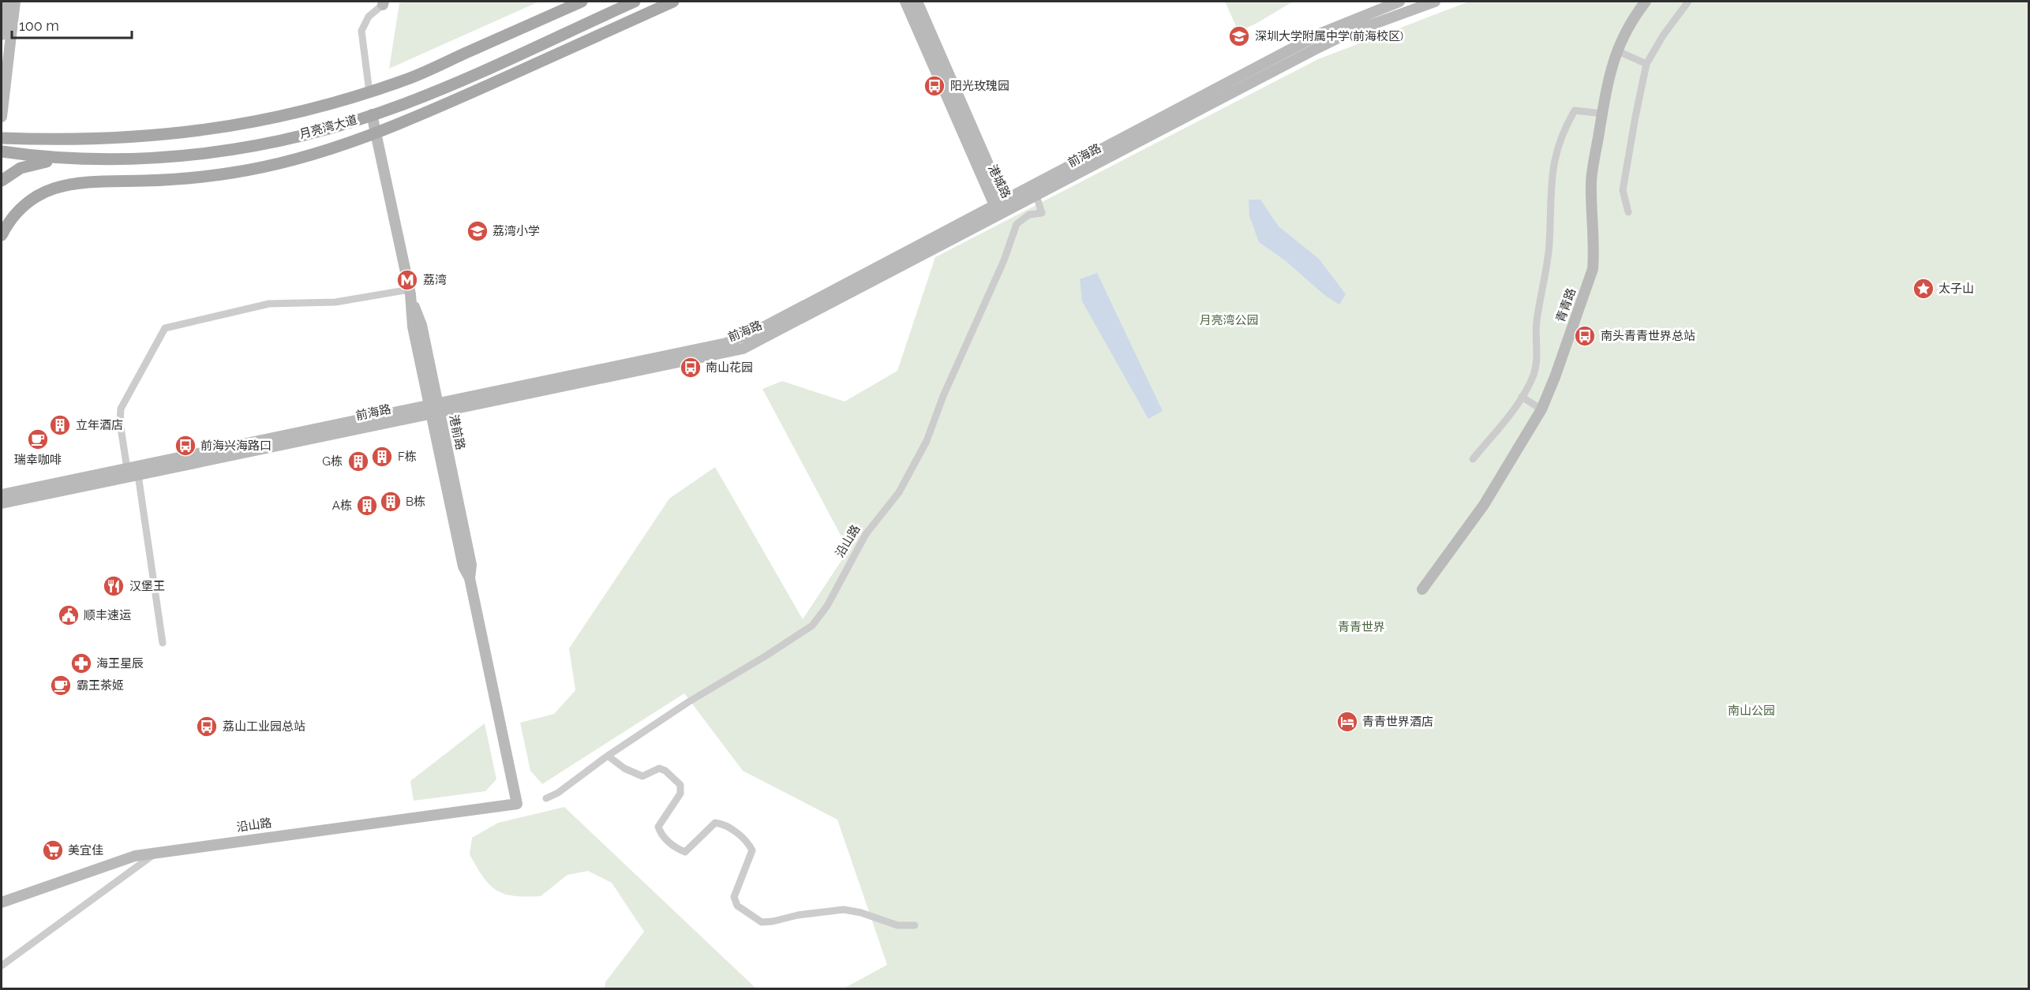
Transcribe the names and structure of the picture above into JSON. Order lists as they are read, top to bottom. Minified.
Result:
{"streets":{"main road":["月亮湾大道"],"street":["前海路","港城路","青青路","港前路","沿山路"]},"crossings":[["月亮湾大道","港前路"],["前海路","港城路"],["前海路","港前路"],["前海路","沿山路"],["港前路","沿山路"]],"parks":["月亮湾公园","青青世界","南山公园"],"places":{"school or university":["深圳大学附属中学(前海校区)","荔湾小学"],"bus stop":["阳光玫瑰园","南头青青世界总站","南山花园","前海兴海路口","荔山工业园总站"],"metro station":["荔湾"],"place":["太子山"],"building":["立年酒店","F栋","G栋","B栋","A栋"],"cafe":["瑞幸咖啡","霸王茶姬"],"restaurant":["汉堡王"],"public building":["顺丰速运"],"pharmacy":["海王星辰"],"hotel":["青青世界酒店"],"supermarket":["美宜佳"]},"scale_bar":"100 m"}
